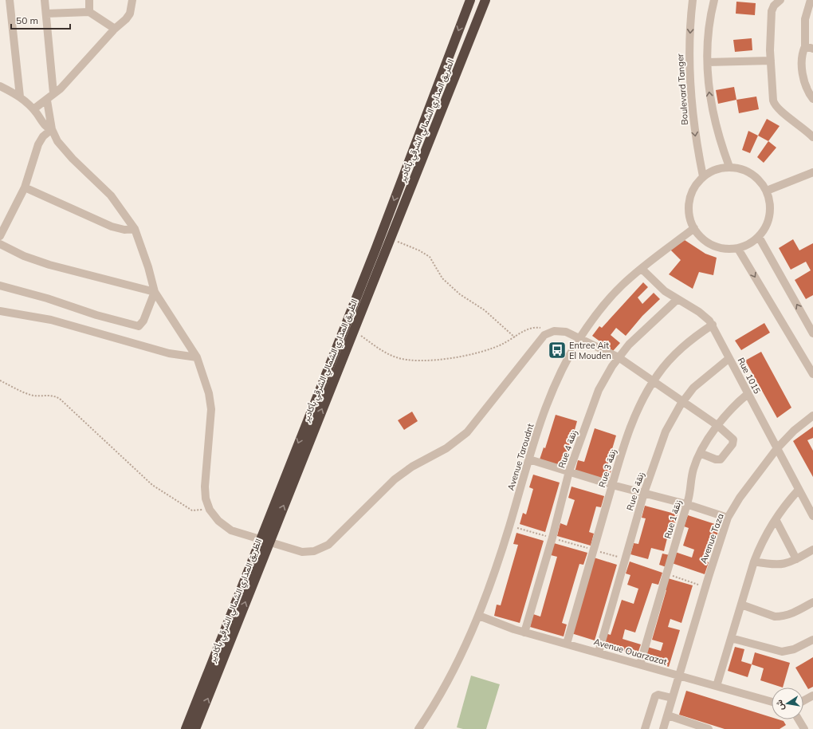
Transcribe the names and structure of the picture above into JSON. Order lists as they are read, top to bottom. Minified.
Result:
{"streets":{"highway":["الطريق المداري الشمالي الشرقي بأكادير"],"street":["Boulevard Tanger","Rue 1015","Rue 4 زنقة","Avenue Taroudnt","Rue 3 زنقة","Rue 2 زنقة","Rue 1 زنقة","Avenue Taza","Avenue Ouarzazat"]},"crossings":[["Boulevard Tanger","Avenue Taroudnt"],["Rue 1015","Rue 4 زنقة"],["Rue 1015","Avenue Taroudnt"],["Rue 1015","Rue 3 زنقة"],["Rue 1015","Rue 2 زنقة"],["Rue 1015","Rue 1 زنقة"],["Rue 1015","Avenue Taza"],["Rue 4 زنقة","Avenue Ouarzazat"],["Avenue Taroudnt","Avenue Ouarzazat"],["Rue 3 زنقة","Avenue Ouarzazat"],["Rue 2 زنقة","Avenue Ouarzazat"],["Rue 1 زنقة","Avenue Ouarzazat"],["Avenue Taza","Avenue Ouarzazat"]],"places":{"bus stop":["Entree Ait El Mouden"]},"scale_bar":"50 m","north":"left"}
